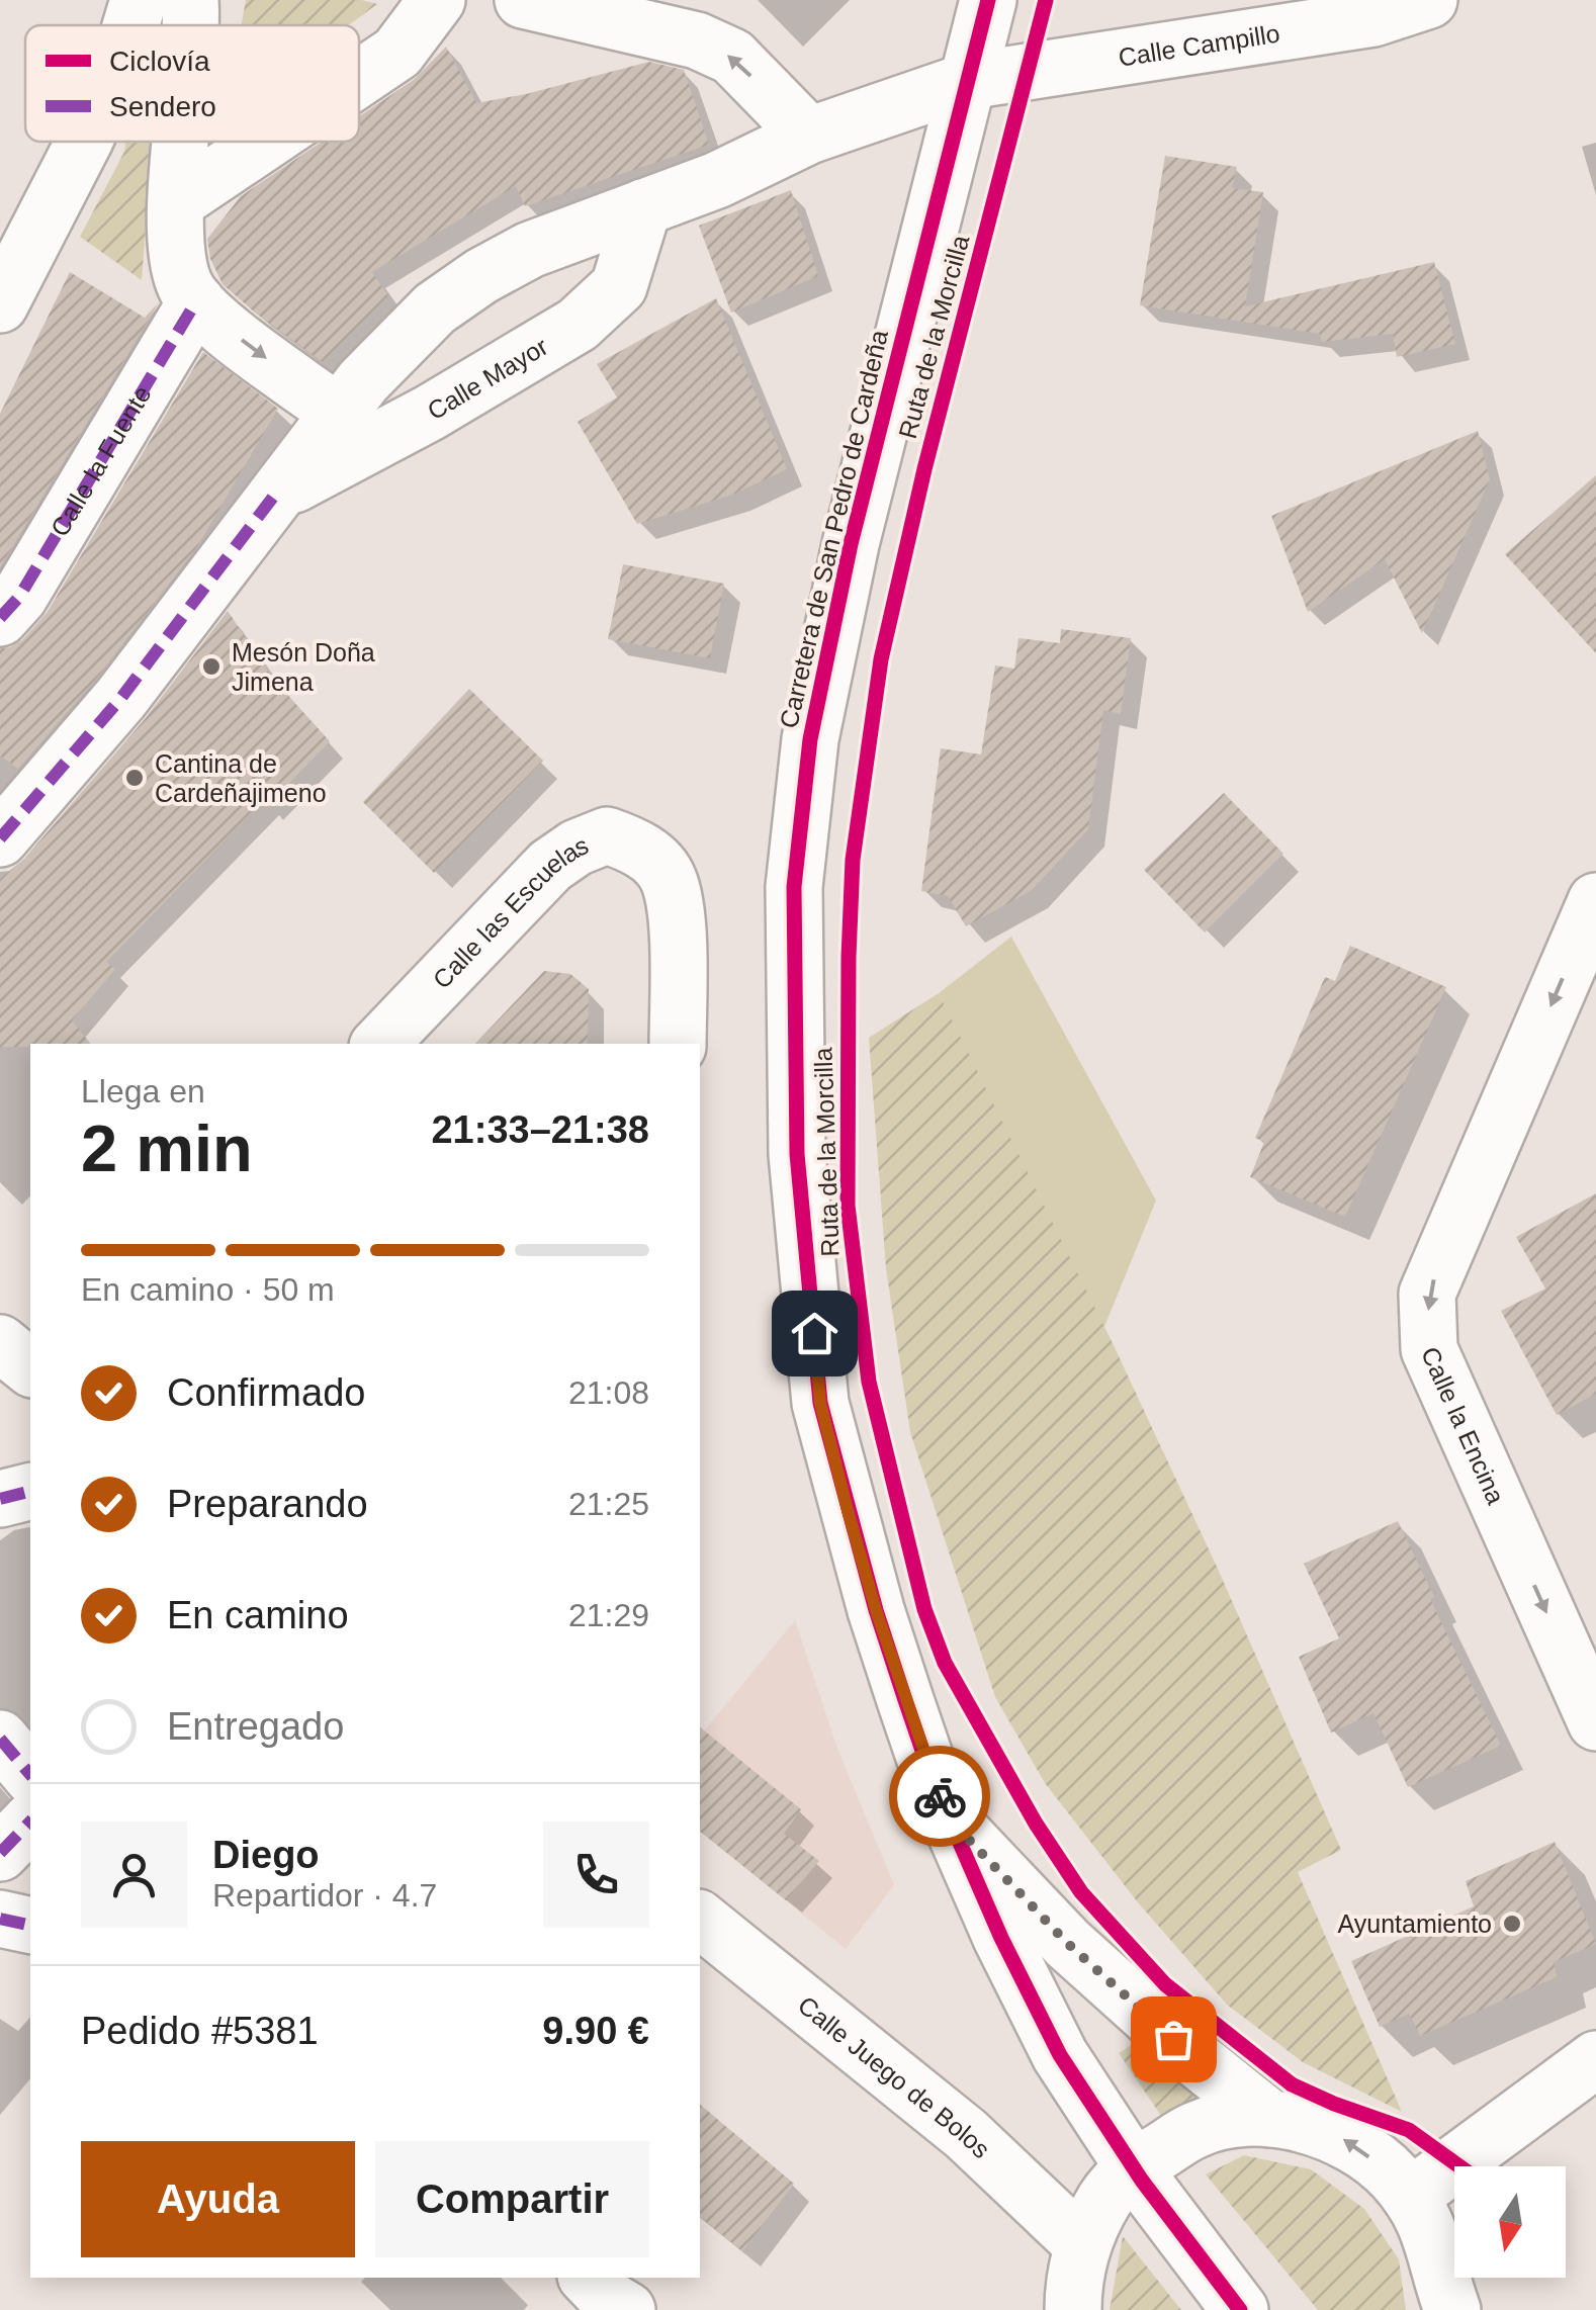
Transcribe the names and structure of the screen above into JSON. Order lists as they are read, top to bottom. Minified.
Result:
{"streets":{"street":["Calle Campillo","Calle Mayor","Calle la Fuente","Carretera de San Pedro de Cardeña","Calle las Escuelas","Calle la Encina","Calle Juego de Bolos"],"cycle path":["Ruta de la Morcilla"]},"crossings":[["Calle Campillo","Calle Mayor"],["Calle Campillo","Carretera de San Pedro de Cardeña"],["Calle Mayor","Carretera de San Pedro de Cardeña"]],"one_way":["Calle la Encina"],"places":["Mesón Doña Jimena","Cantina de Cardeñajimeno","Ayuntamiento"],"legend":["Ciclovía","Sendero"],"north":"bottom","page":{"heading":["2 min","Llega en","21:33–21:38"],"panel":["Diego","Repartidor · 4.7","Pedido #5381","9.90 €"],"bar":"En camino · 50 m","list":[["Confirmado","21:08"],["Preparando","21:25"],["En camino","21:29"],"Entregado"],"buttons":["Ayuda","Compartir"]}}
